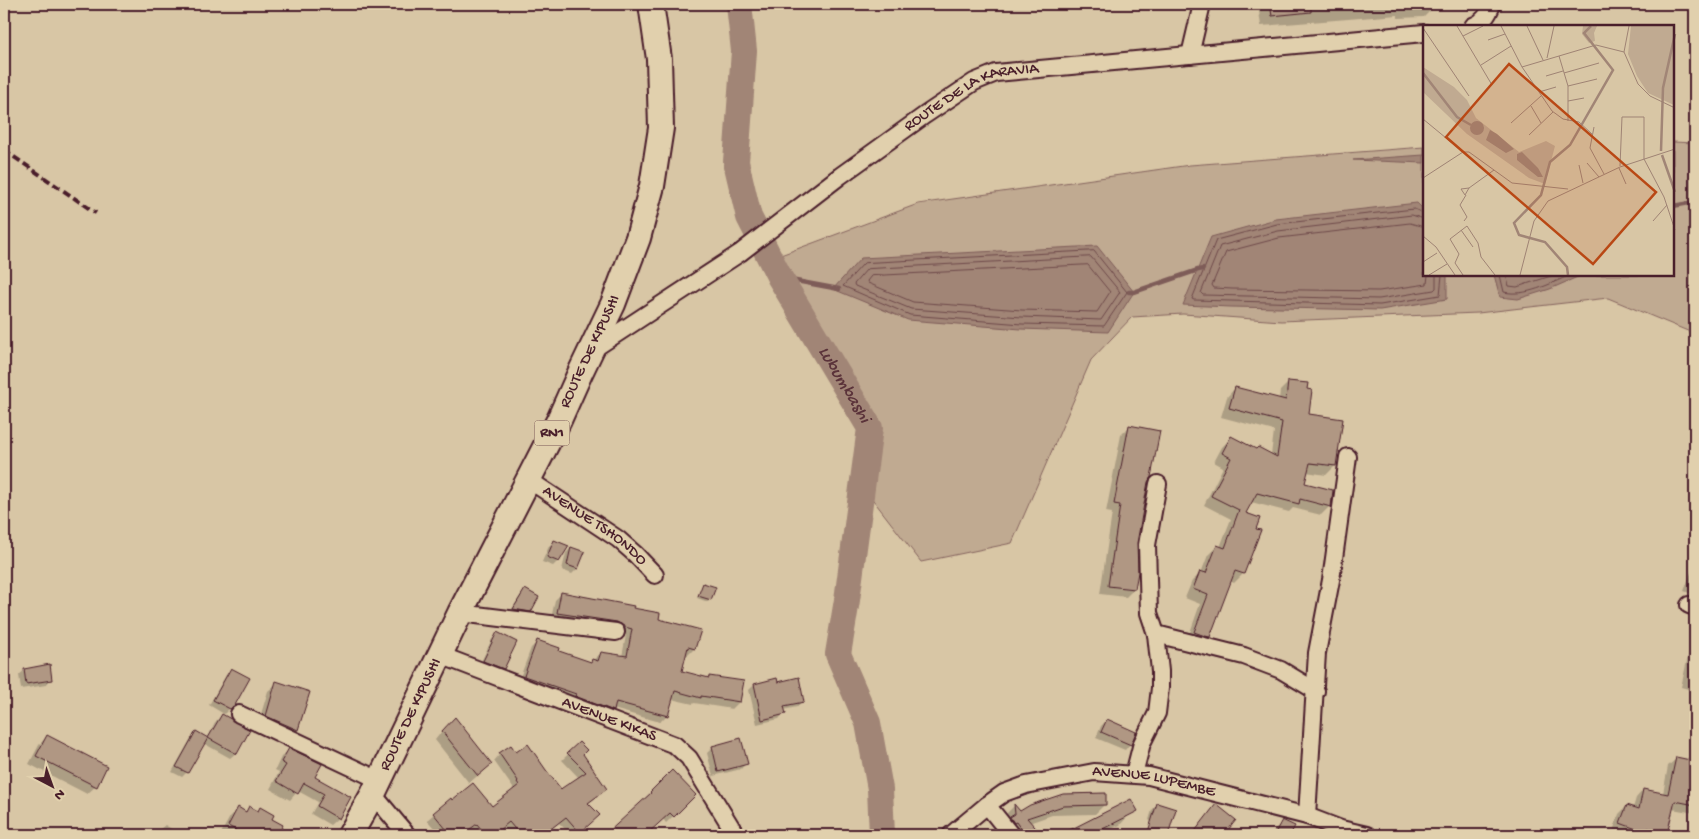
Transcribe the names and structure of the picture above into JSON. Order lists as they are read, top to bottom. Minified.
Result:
{"streets":{"highway":["ROUTE DE KIPUSHI","RN1"],"street":["ROUTE DE LA KARAVIA","AVENUE TSHONDO","AVENUE KIKAS","AVENUE LUPEMBE"]},"crossings":[["ROUTE DE LA KARAVIA","ROUTE DE KIPUSHI"],["ROUTE DE KIPUSHI","AVENUE TSHONDO"],["ROUTE DE KIPUSHI","AVENUE KIKAS"]],"water":["Lubumbashi"],"north":"bottom right"}
